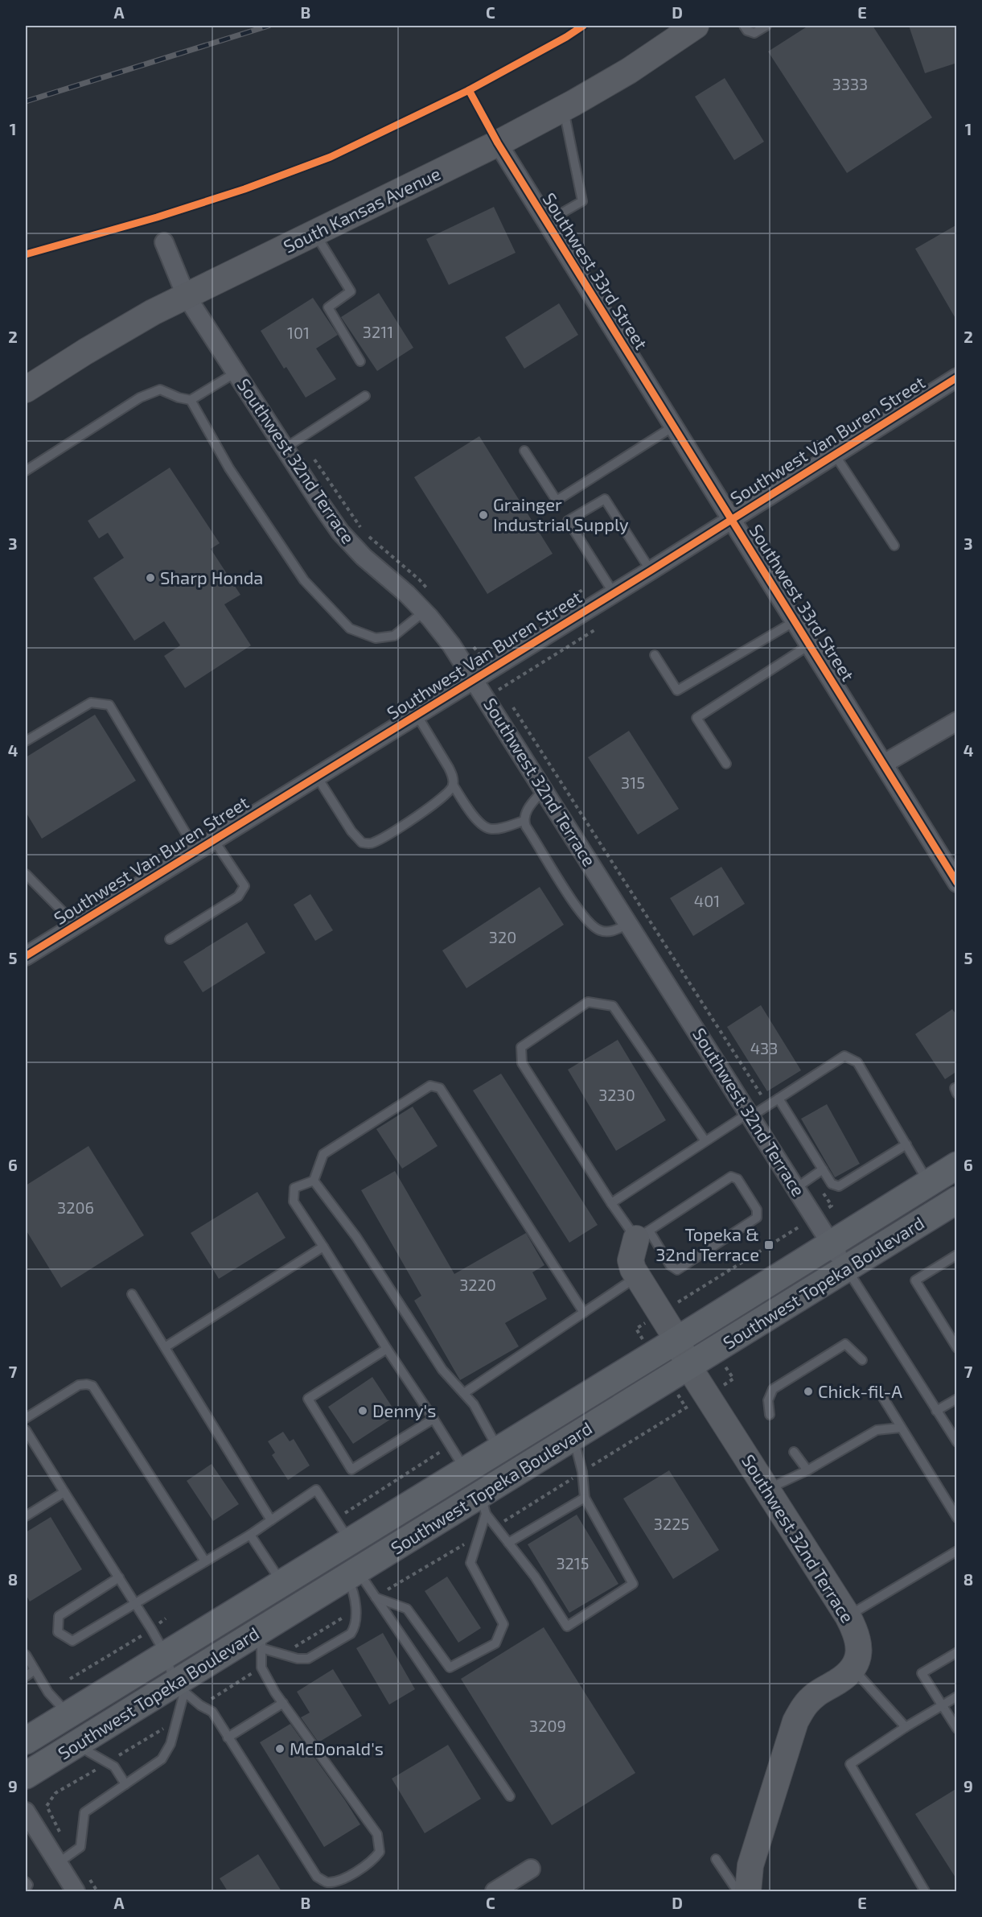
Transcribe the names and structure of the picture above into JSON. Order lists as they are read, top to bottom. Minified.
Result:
{"streets":{"main road":["South Kansas Avenue","Southwest 32nd Terrace","Southwest Topeka Boulevard"],"street":["Southwest 33rd Street","Southwest Van Buren Street"]},"crossings":[["South Kansas Avenue","Southwest 33rd Street"],["South Kansas Avenue","Southwest 32nd Terrace"],["Southwest 33rd Street","Southwest Van Buren Street"],["Southwest Van Buren Street","Southwest 32nd Terrace"],["Southwest 32nd Terrace","Southwest Topeka Boulevard"]],"places":{"other":["Grainger Industrial Supply","Sharp Honda","Chick-fil-A","Denny's","McDonald's"],"transit":["Topeka & 32nd Terrace"]},"house_numbers":["3333","3211","101","315","401","320","433","3230","3206","3220","3225","3215","3209"],"grid":{"columns":["A","B","C","D","E"],"rows":["1","2","3","4","5","6","7","8","9"]}}
